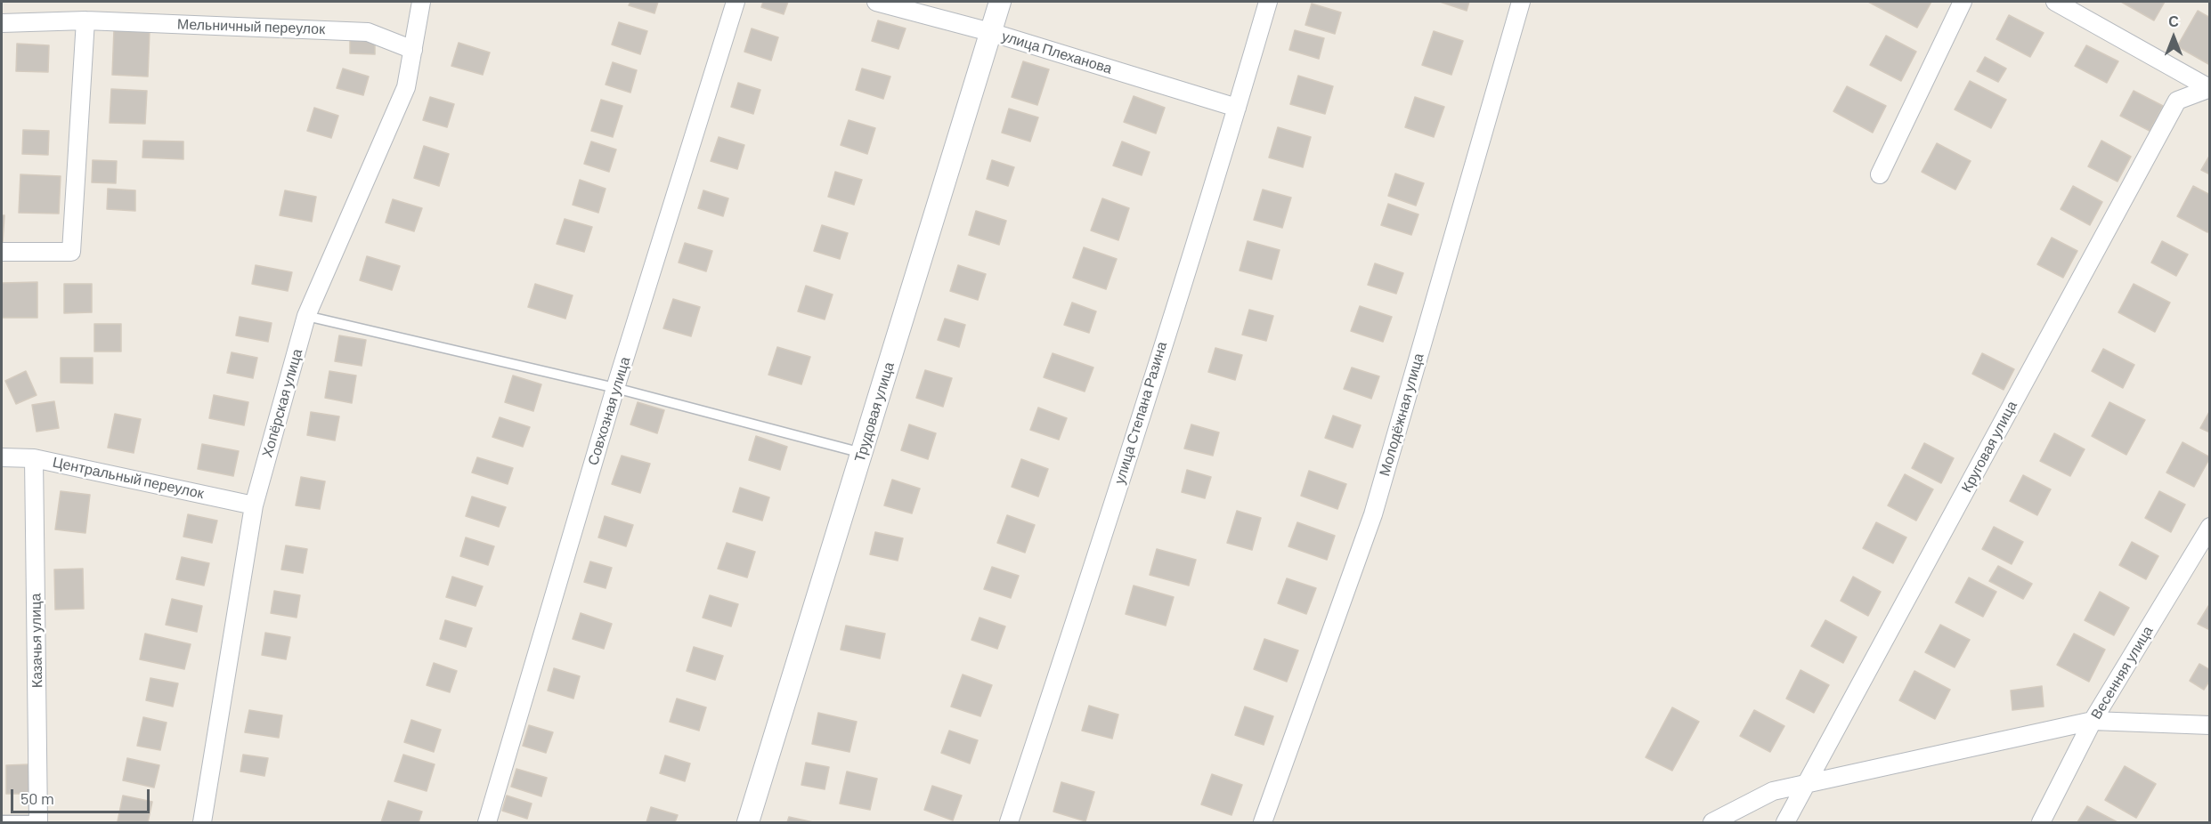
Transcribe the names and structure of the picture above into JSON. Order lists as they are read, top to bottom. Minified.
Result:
{"streets":{"street":["Мельничный переулок","улица Плеханова","Хопёрская улица","Совхозная улица","Трудовая улица","улица Степана Разина","Молодёжная улица","Круговая улица","Центральный переулок","Казачья улица","Весенняя улица"]},"crossings":[["Мельничный переулок","Хопёрская улица"],["улица Плеханова","Трудовая улица"],["улица Плеханова","улица Степана Разина"],["Хопёрская улица","Центральный переулок"],["Центральный переулок","Казачья улица"]],"scale_bar":"50 m","north":"top"}
